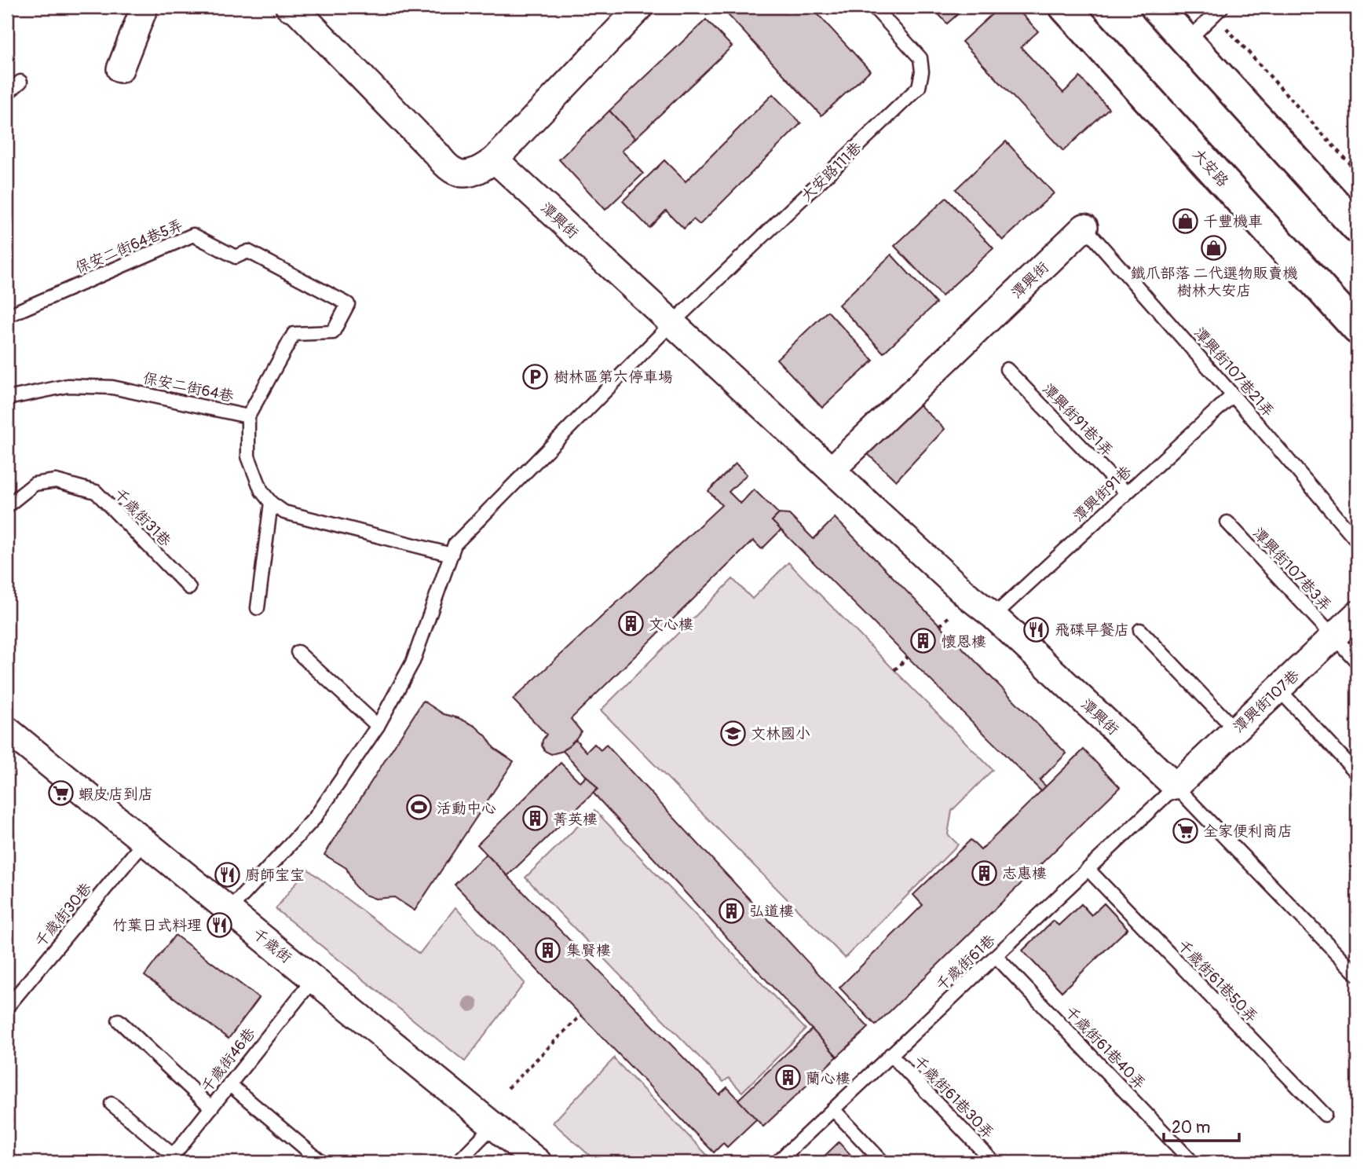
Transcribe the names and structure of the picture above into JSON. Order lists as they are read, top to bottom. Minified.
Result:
{"streets":{"street":["大安路","潭興街","潭興街107巷","千歲街"],"lane":["大安路111巷","保安二街64巷5弄","潭興街107巷21弄","保安二街64巷","潭興街91巷1弄","潭興街91巷","千歲街31巷","潭興街107巷3弄","千歲街30巷","千歲街61巷","千歲街61巷50弄","千歲街61巷40弄","千歲街46巷","千歲街61巷30弄"]},"crossings":[["大安路111巷","潭興街"],["大安路111巷","千歲街"],["潭興街","潭興街107巷21弄"],["潭興街","潭興街91巷"],["潭興街","潭興街107巷"],["潭興街","千歲街61巷"],["保安二街64巷5弄","保安二街64巷"],["潭興街107巷21弄","潭興街91巷"],["潭興街91巷1弄","潭興街91巷"],["潭興街107巷3弄","潭興街107巷"],["潭興街107巷","千歲街61巷"],["千歲街30巷","千歲街"],["千歲街","千歲街46巷"],["千歲街61巷","千歲街61巷50弄"],["千歲街61巷","千歲街61巷40弄"],["千歲街61巷","千歲街61巷30弄"]],"places":{"shop":["千豐機車","鐵爪部落 二代選物販賣機 樹林大安店"],"parking":["樹林區第六停車場"],"building":["文心樓","懷恩樓","菁英樓","志惠樓","弘道樓","集賢樓","蘭心樓"],"restaurant":["飛碟早餐店","廚師宝宝","竹葉日式料理"],"school or university":["文林國小"],"supermarket":["蝦皮店到店","全家便利商店"],"sports":["活動中心"]},"scale_bar":"20 m"}
